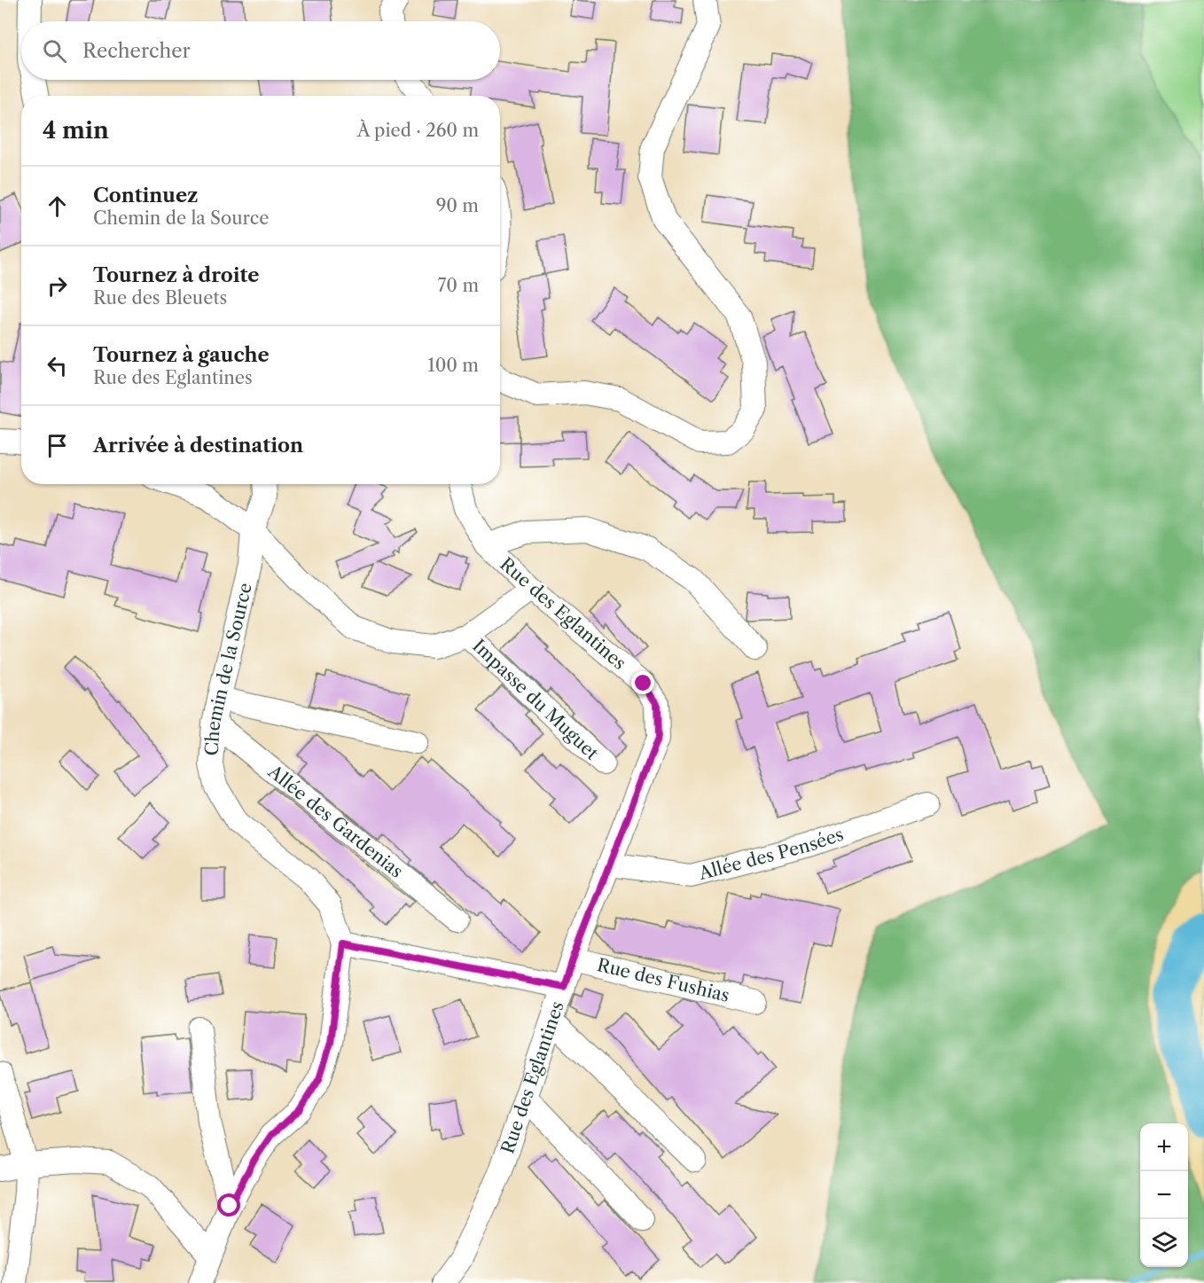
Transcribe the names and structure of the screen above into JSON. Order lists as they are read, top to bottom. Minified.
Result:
{"streets":{"street":["Rue des Eglantines","Chemin de la Source","Impasse du Muguet","Allée des Gardenias","Allée des Pensées","Rue des Fushias"]},"crossings":[["Rue des Eglantines","Allée des Pensées"],["Rue des Eglantines","Rue des Fushias"],["Chemin de la Source","Allée des Gardenias"]],"page":{"search":"Rechercher","heading":["4 min","À pied · 260 m"],"list":[["Continuez","Chemin de la Source","90 m"],["Tournez à droite","Rue des Bleuets","70 m"],["Tournez à gauche","Rue des Eglantines","100 m"],"Arrivée à destination"],"map_buttons":["+","−"]}}
